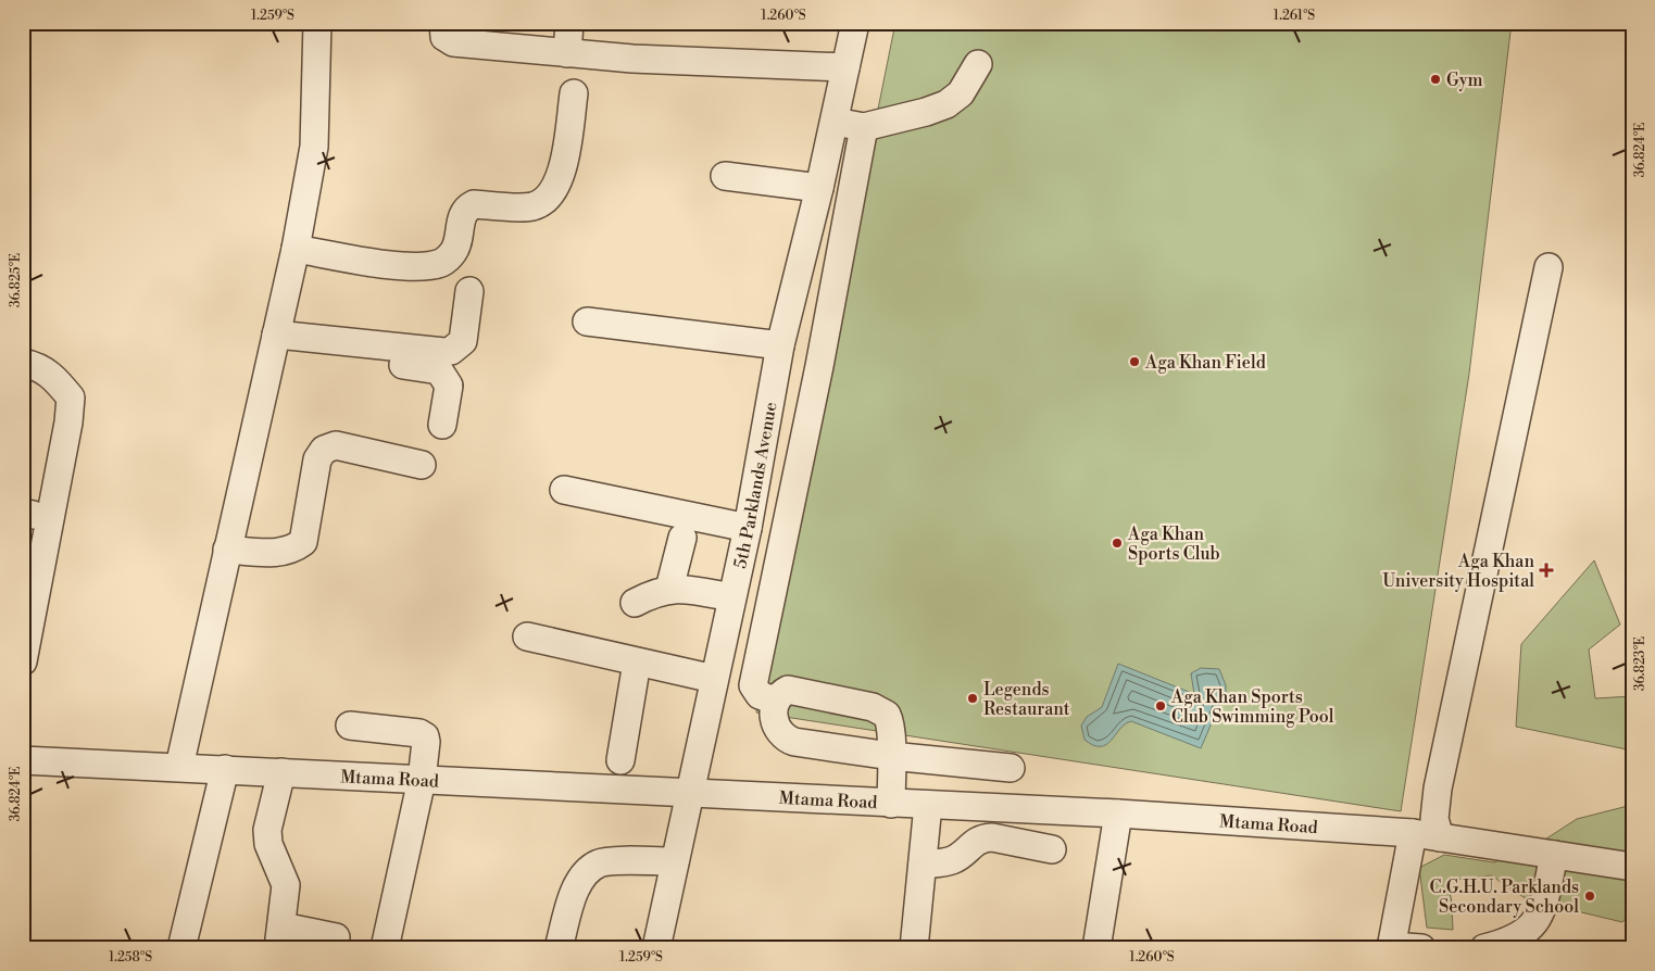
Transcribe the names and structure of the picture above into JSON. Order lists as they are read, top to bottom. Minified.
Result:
{"streets":{"street":["5th Parklands Avenue","Mtama Road"]},"crossings":[["5th Parklands Avenue","Mtama Road"]],"places":{"other":["Gym","Aga Khan Field","Aga Khan Sports Club","Legends Restaurant","Aga Khan Sports Club Swimming Pool","C.G.H.U. Parklands Secondary School"],"health":["Aga Khan University Hospital"]},"coordinates":["1.259°S","1.260°S","1.261°S","36.824°E","36.825°E","36.823°E","1.258°S"]}
